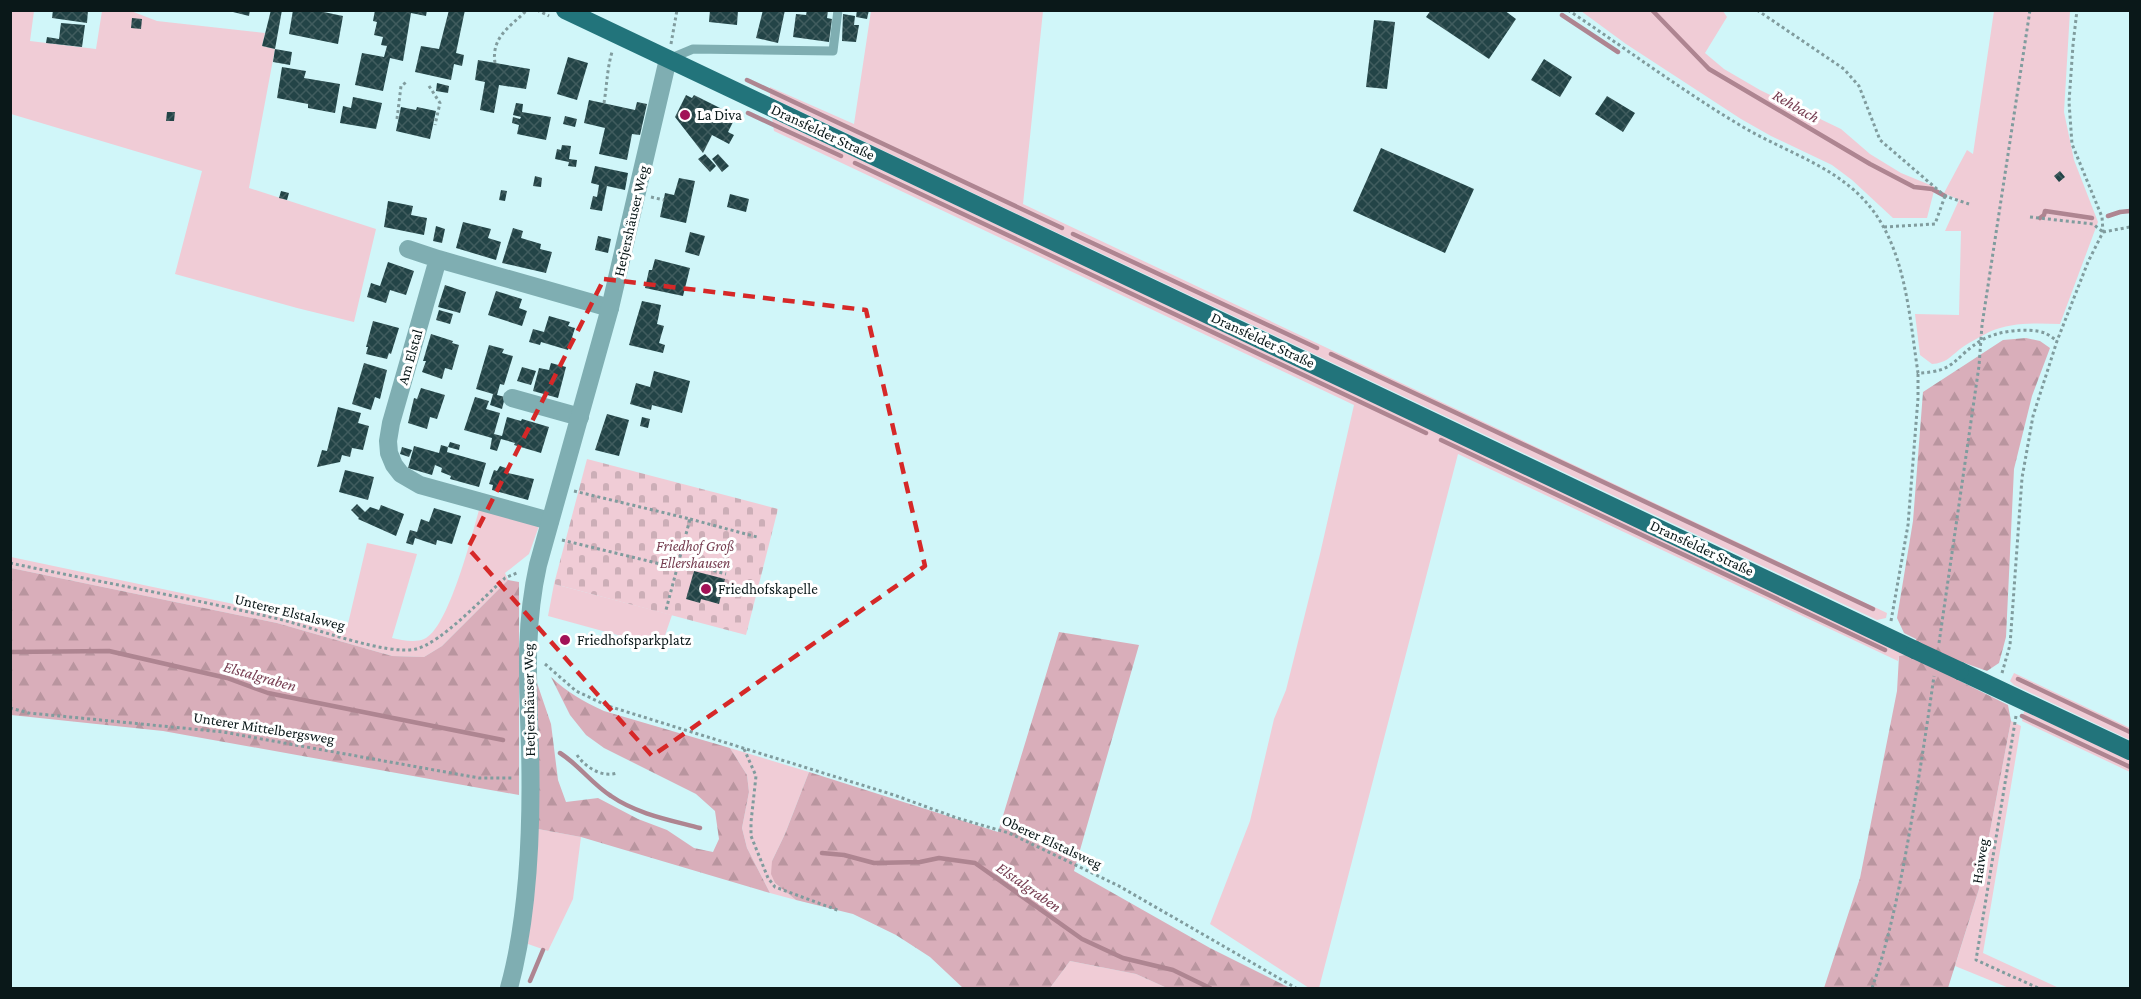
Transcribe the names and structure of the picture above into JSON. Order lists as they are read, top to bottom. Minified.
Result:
{"streets":{"main road":["Dransfelder Straße"],"street":["Hetjershäuser Weg","Am Elstal"],"path":["Unterer Elstalsweg","Unterer Mittelbergsweg","Oberer Elstalsweg","Haiweg"]},"crossings":[["Dransfelder Straße","Hetjershäuser Weg"],["Dransfelder Straße","Haiweg"],["Hetjershäuser Weg","Am Elstal"],["Hetjershäuser Weg","Unterer Elstalsweg"]],"water":["Rehbach","Elstalgraben"],"parks":["Friedhof Groß Ellershausen"],"places":["La Diva","Friedhofskapelle","Friedhofsparkplatz"]}
